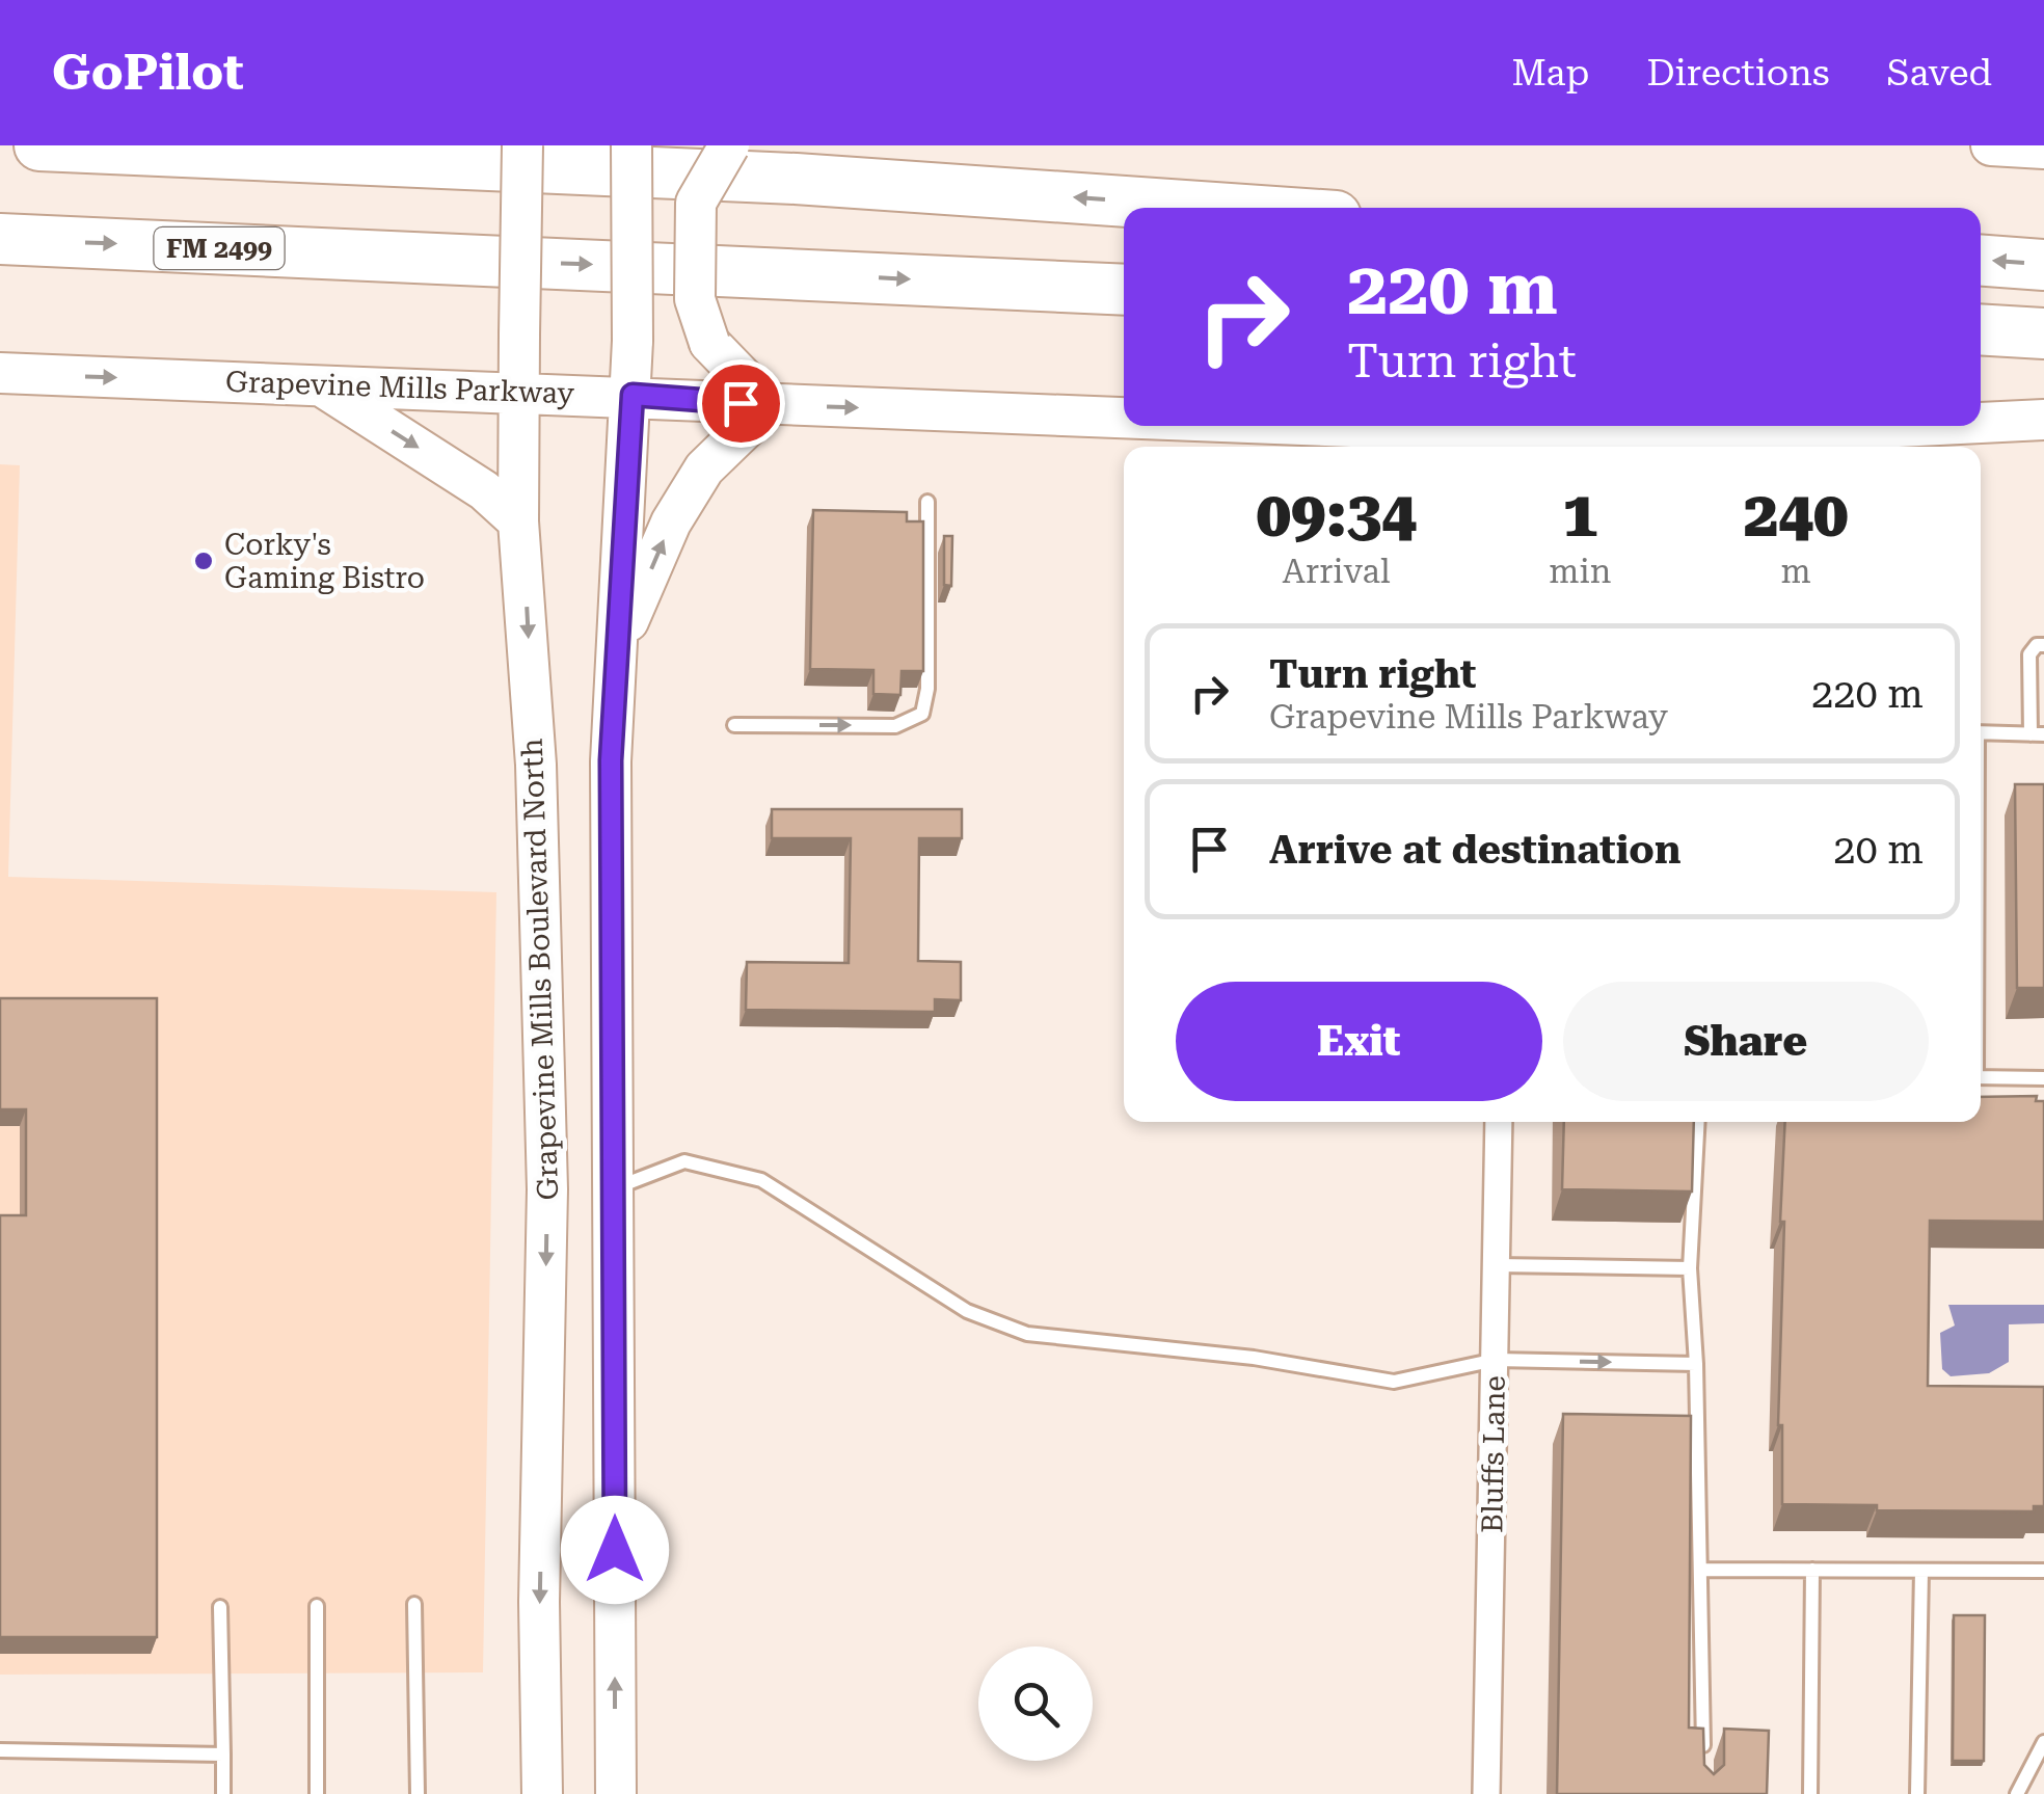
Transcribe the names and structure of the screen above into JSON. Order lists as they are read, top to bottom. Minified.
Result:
{"streets":{"highway":["FM 2499"],"main road":["Grapevine Mills Parkway","Grapevine Mills Boulevard North"],"street":["Bluffs Lane"]},"crossings":[["Grapevine Mills Parkway","Grapevine Mills Boulevard North"]],"one_way":["Grapevine Mills Parkway"],"places":["Corky's Gaming Bistro"],"page":{"header":"GoPilot","nav":["Map","Directions","Saved"],"turn":["220 m","Turn right"],"eta":["09:34","Arrival","1","min","240","m"],"list":[{"name":"Turn right","note":"Grapevine Mills Parkway","value":"220 m"},{"name":"Arrive at destination","value":"20 m"}],"buttons":["Exit","Share"]}}
